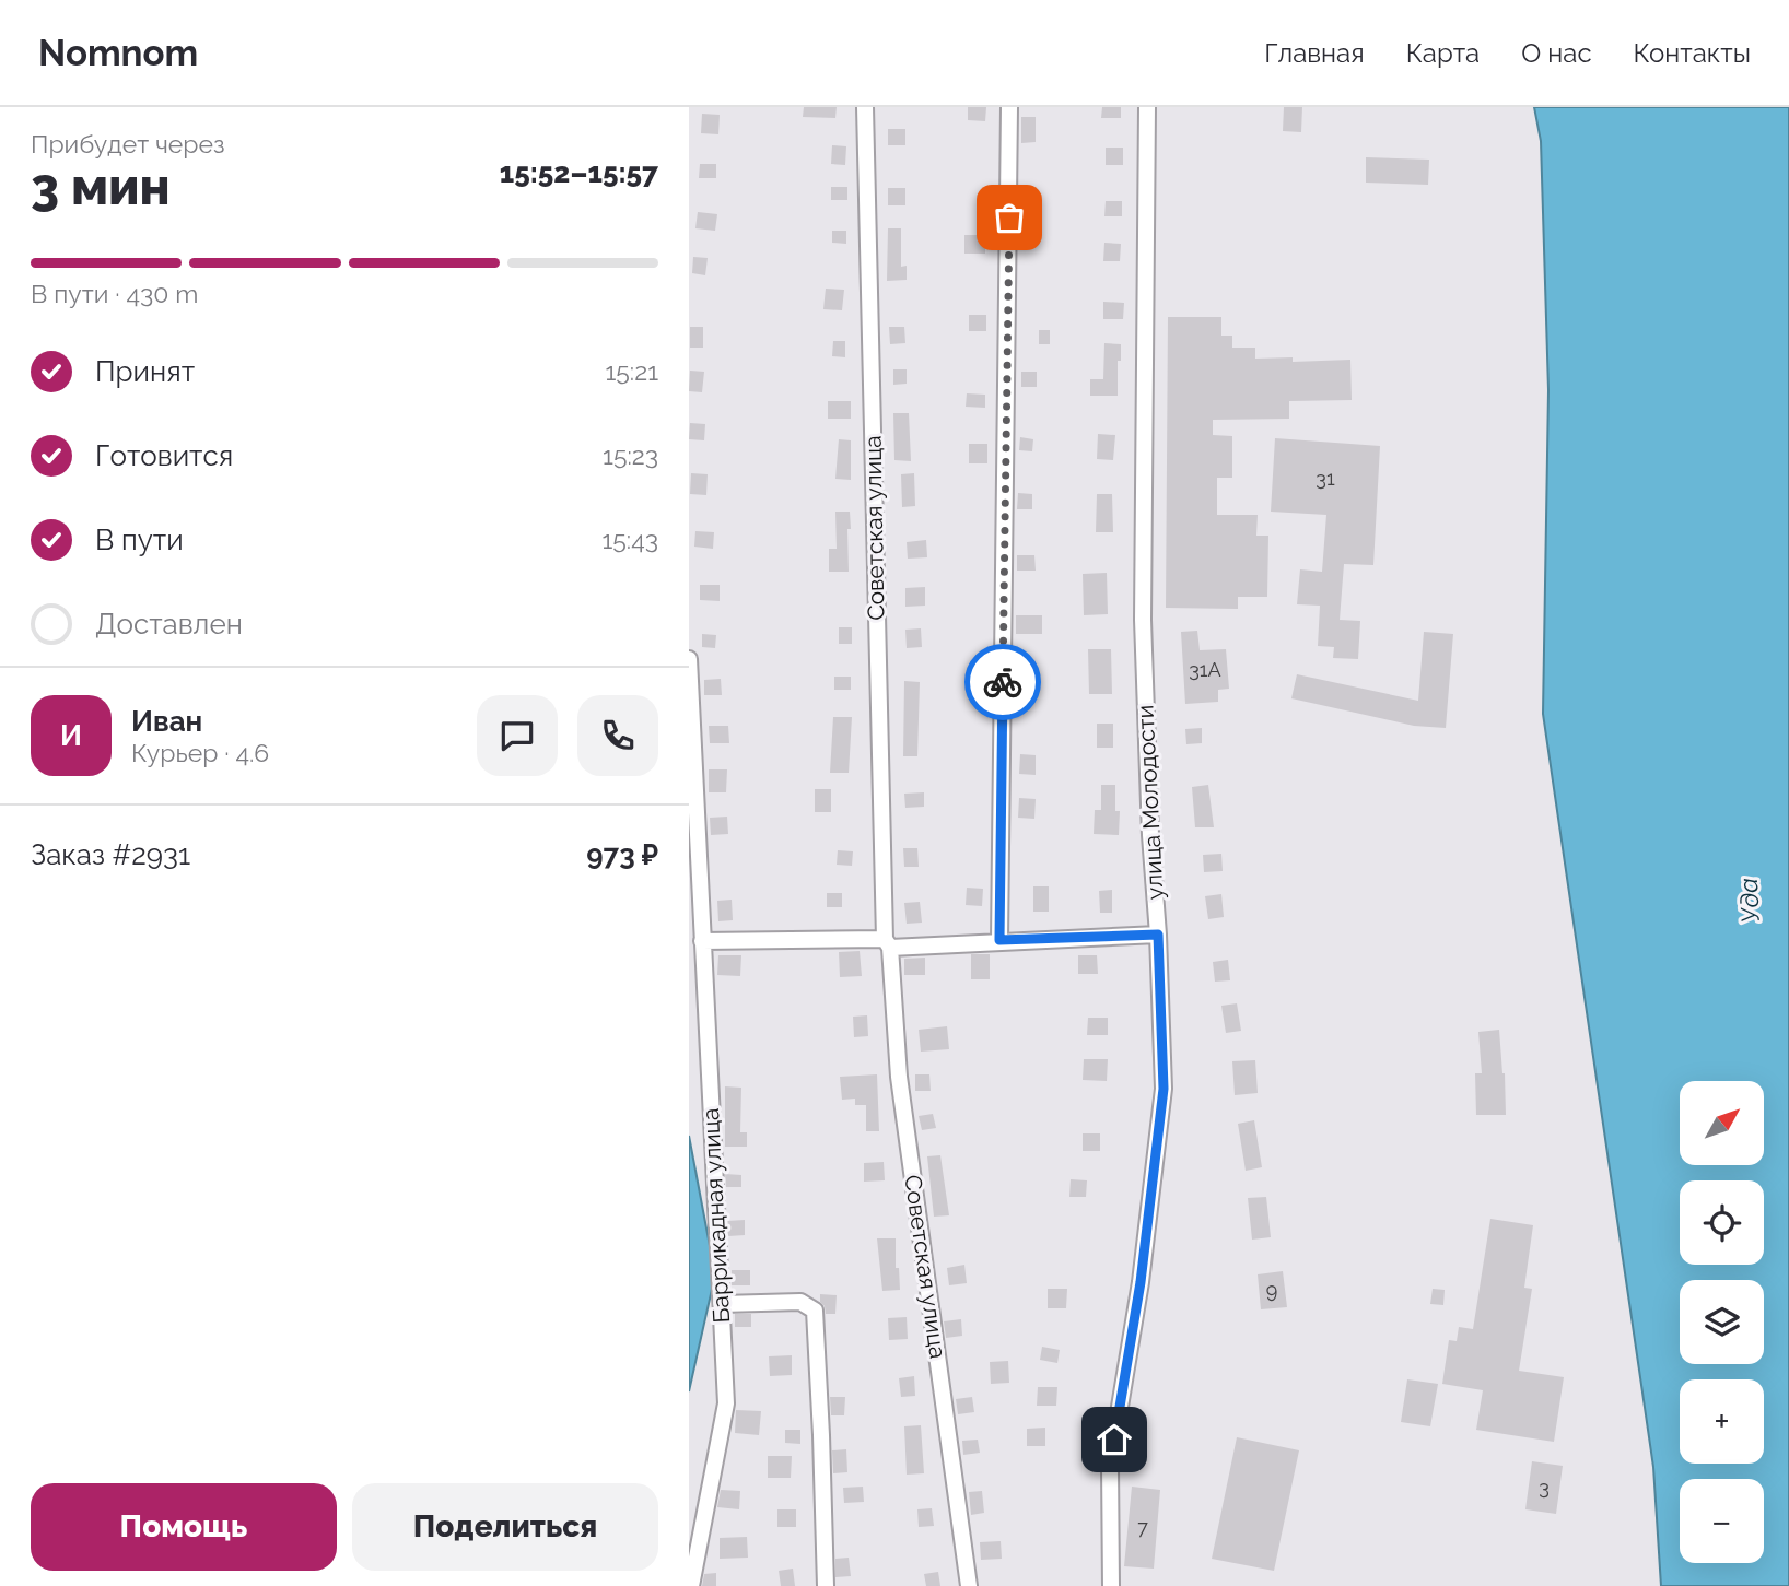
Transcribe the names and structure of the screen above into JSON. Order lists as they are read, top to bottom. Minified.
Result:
{"streets":{"street":["Советская улица","улица Молодости","Баррикадная улица"]},"water":["Уда"],"house_numbers":["31","31А","9","3","7"],"north":"top right","page":{"header":"Nomnom","nav":["Главная","Карта","О нас","Контакты"],"heading":["3 мин","Прибудет через","15:52–15:57"],"panel":["Иван","Курьер · 4.6","Заказ #2931","973 ₽"],"bar":"В пути · 430 m","list":[["Принят","15:21"],["Готовится","15:23"],["В пути","15:43"],"Доставлен"],"round":"И","map_buttons":["+","−"],"buttons":["Помощь","Поделиться"]}}
